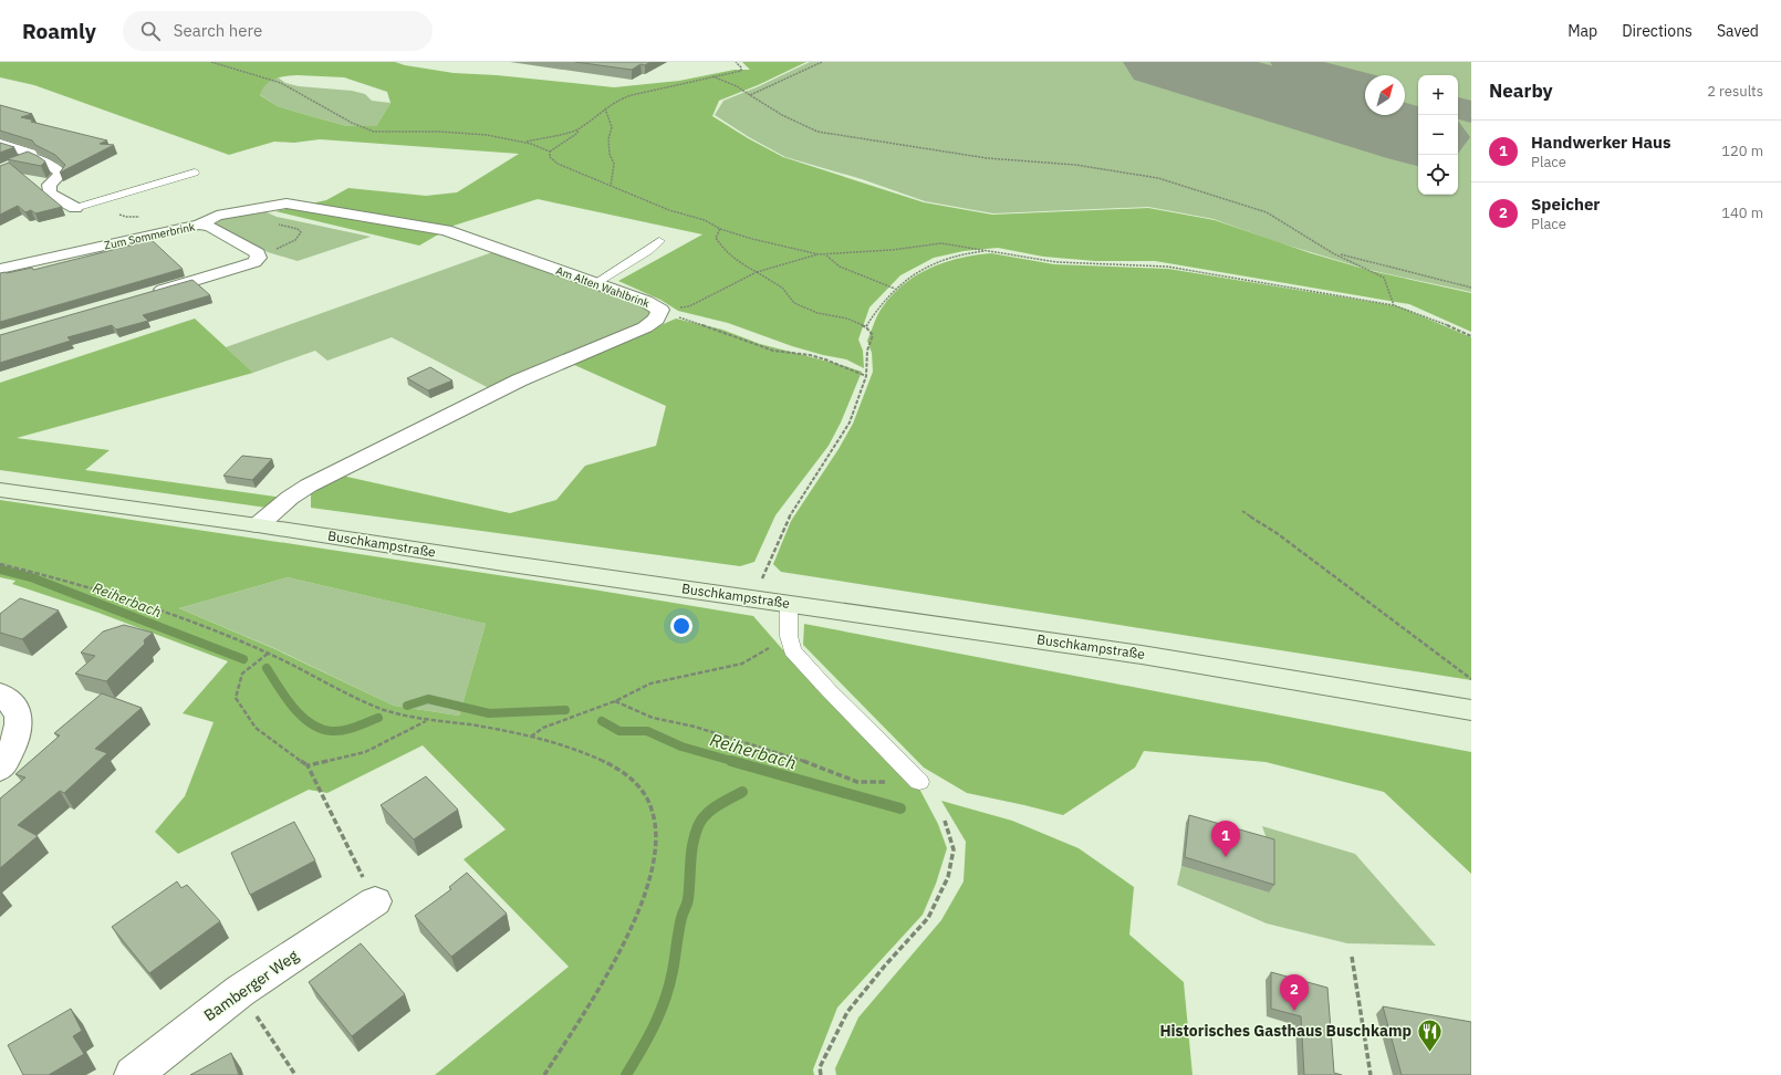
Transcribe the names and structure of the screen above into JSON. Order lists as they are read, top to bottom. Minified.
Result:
{"streets":{"main road":["Buschkampstraße"],"street":["Zum Sommerbrink","Am Alten Wahlbrink","Bamberger Weg"]},"crossings":[["Zum Sommerbrink","Am Alten Wahlbrink"],["Am Alten Wahlbrink","Buschkampstraße"]],"water":["Reiherbach"],"places":{"restaurant":["Historisches Gasthaus Buschkamp"]},"north":"top right","page":{"header":"Roamly","search":"Search here","nav":["Map","Directions","Saved"],"heading":["Nearby","2 results"],"map_buttons":["+","−"],"list":[{"mark":"1","name":"Handwerker Haus","note":"Place","value":"120 m"},{"mark":"2","name":"Speicher","note":"Place","value":"140 m"}],"pins":["1","2"]}}
